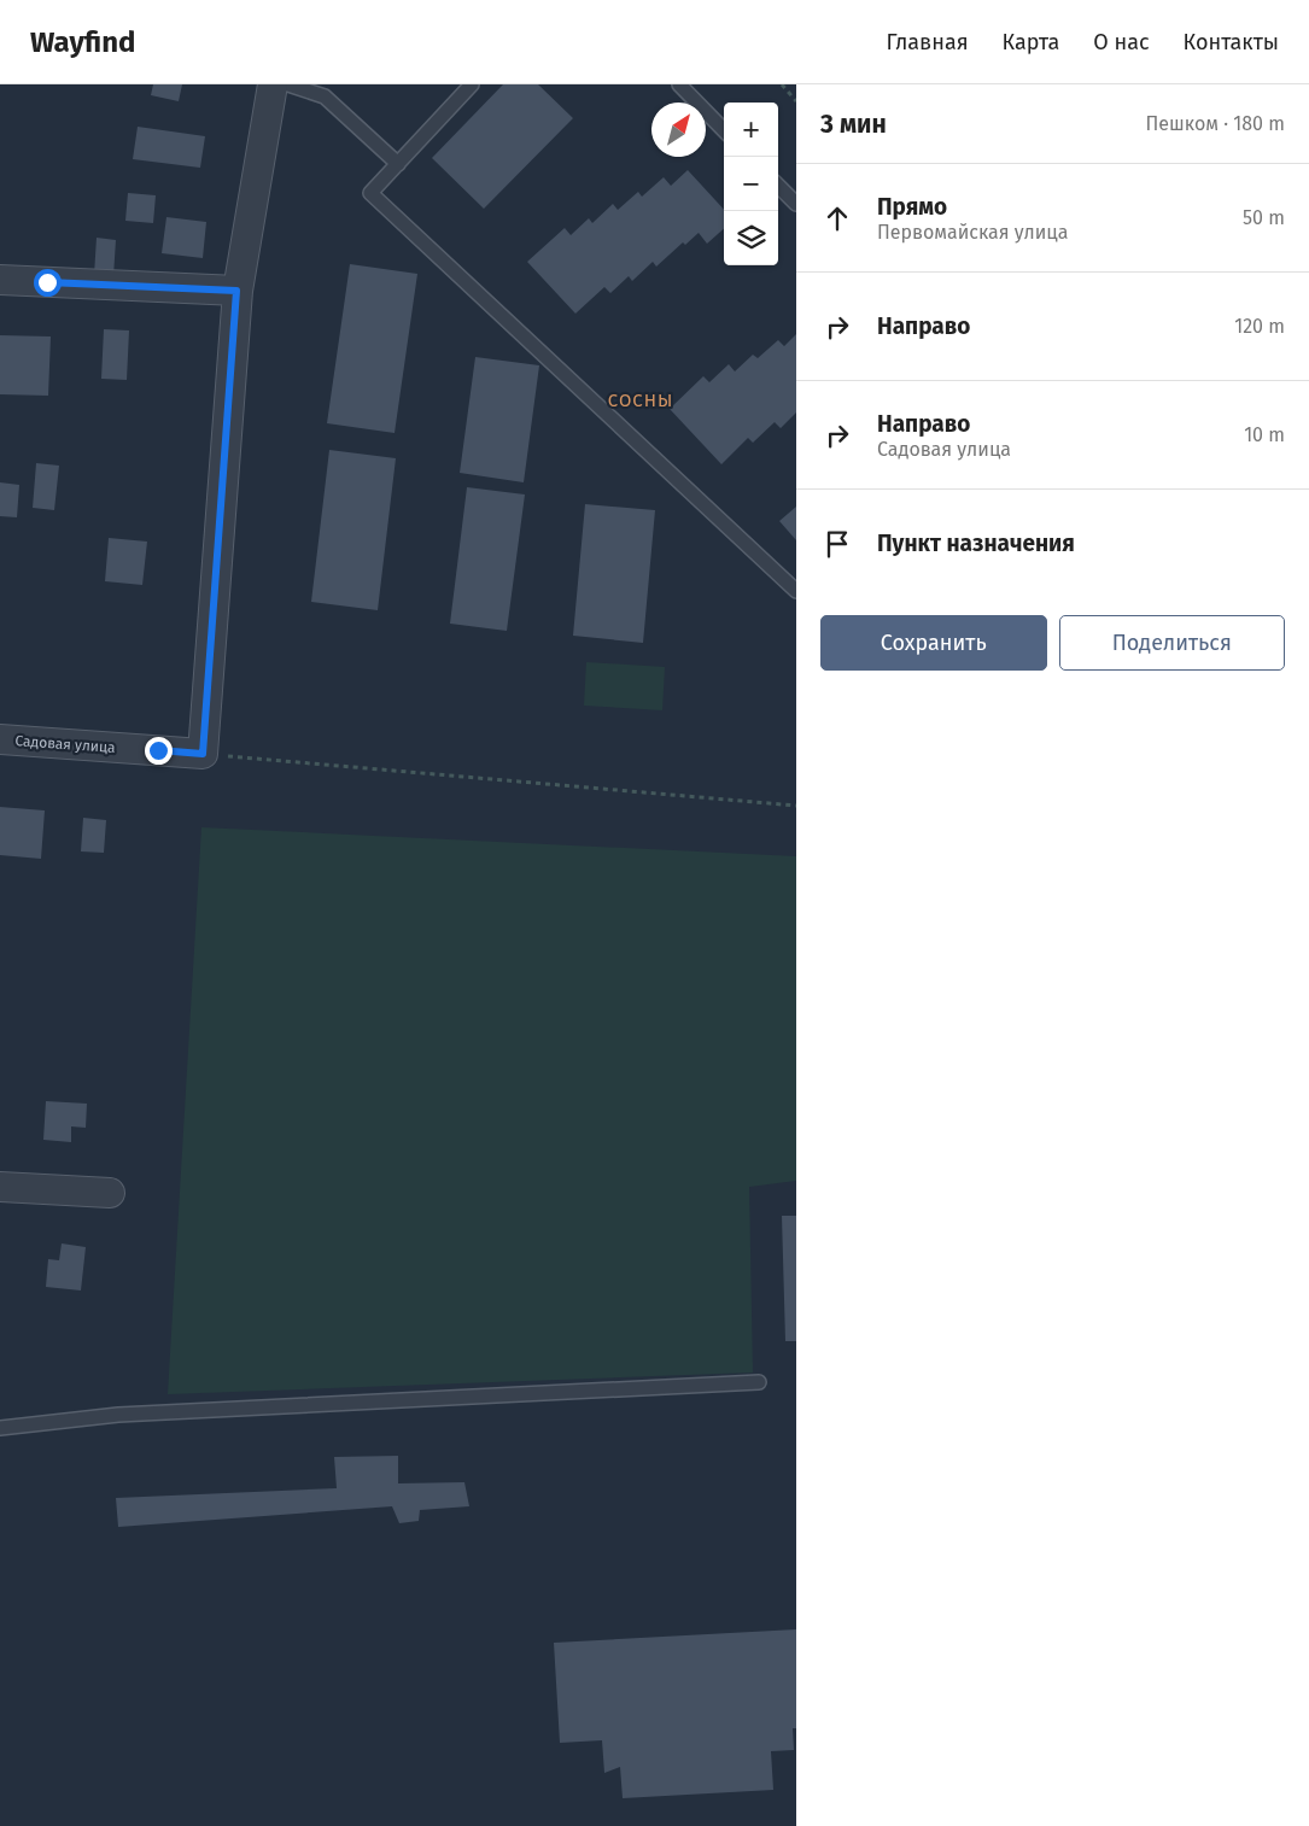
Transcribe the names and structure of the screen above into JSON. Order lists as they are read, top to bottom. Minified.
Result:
{"streets":{"street":["Садовая улица"]},"districts":["СОСНЫ"],"north":"top right","page":{"header":"Wayfind","nav":["Главная","Карта","О нас","Контакты"],"heading":["3 мин","Пешком · 180 m"],"map_buttons":["+","−"],"list":[["Прямо","Первомайская улица","50 m"],["Направо","120 m"],["Направо","Садовая улица","10 m"],"Пункт назначения"],"buttons":["Сохранить","Поделиться"]}}
